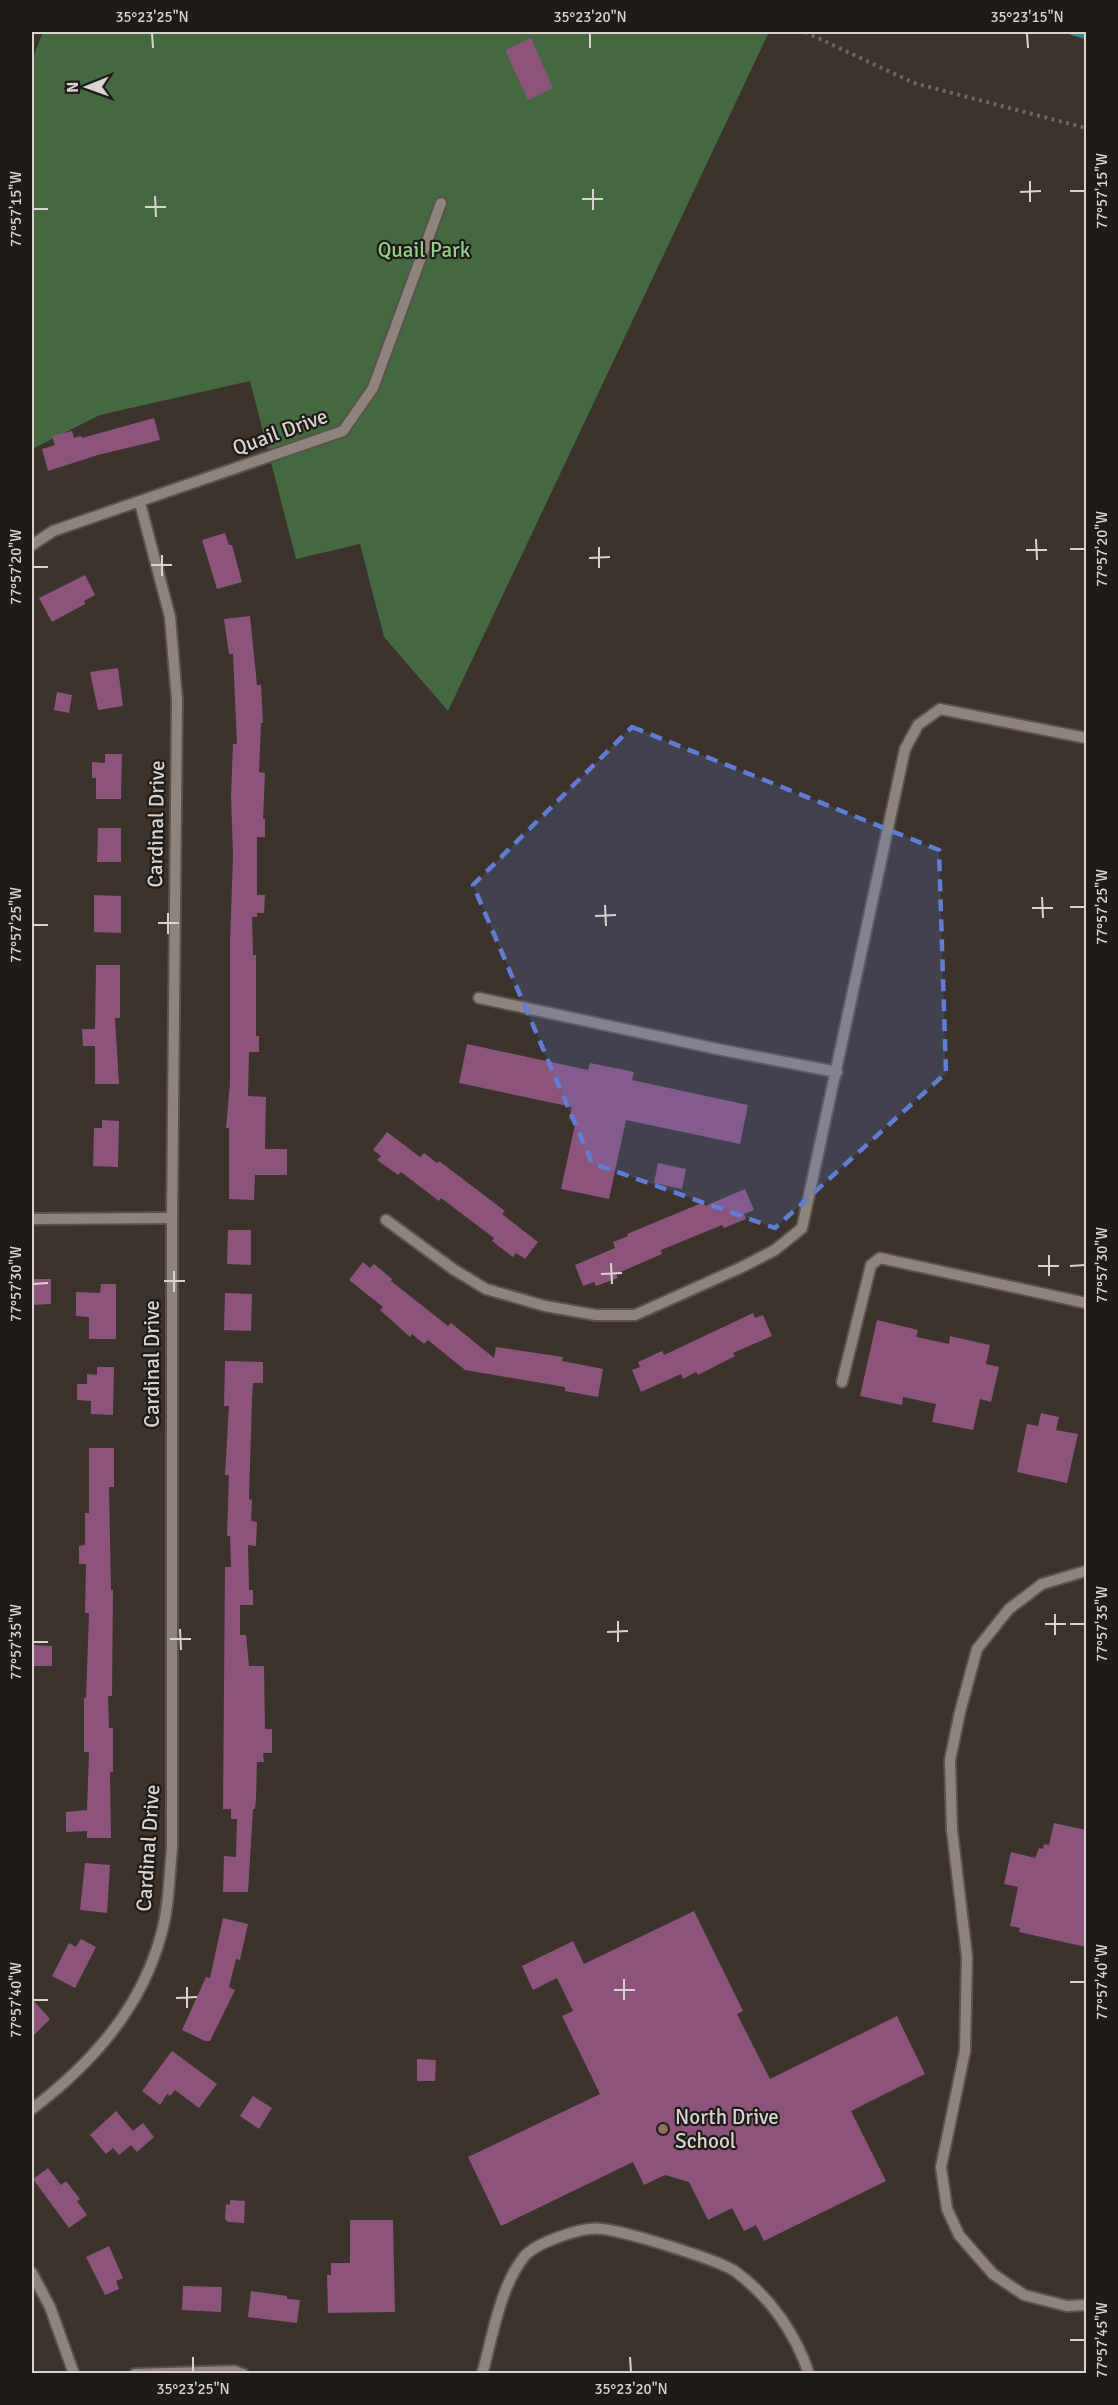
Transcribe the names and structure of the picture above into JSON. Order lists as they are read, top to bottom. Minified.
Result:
{"streets":{"street":["Quail Drive","Cardinal Drive"]},"crossings":[["Quail Drive","Cardinal Drive"]],"parks":["Quail Park"],"places":["North Drive School"],"north":"left","coordinates":["35°23'25\"N","35°23'20\"N","35°23'15\"N","77°57'15\"W","77°57'20\"W","77°57'25\"W","77°57'30\"W","77°57'35\"W","77°57'40\"W","77°57'45\"W"]}
